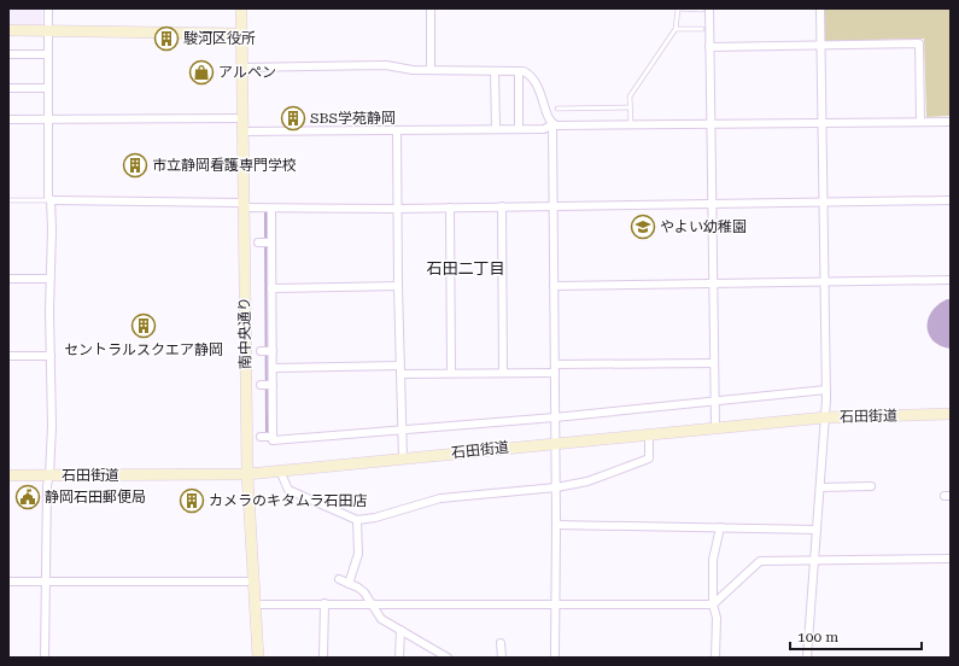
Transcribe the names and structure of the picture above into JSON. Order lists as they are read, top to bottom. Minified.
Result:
{"streets":{"street":["南中央通り","石田街道"]},"crossings":[["南中央通り","石田街道"]],"districts":["石田二丁目"],"places":{"building":["駿河区役所","SBS学苑静岡","市立静岡看護専門学校","セントラルスクエア静岡","カメラのキタムラ石田店"],"shop":["アルペン"],"school or university":["やよい幼稚園"],"public building":["静岡石田郵便局"]},"scale_bar":"100 m"}
